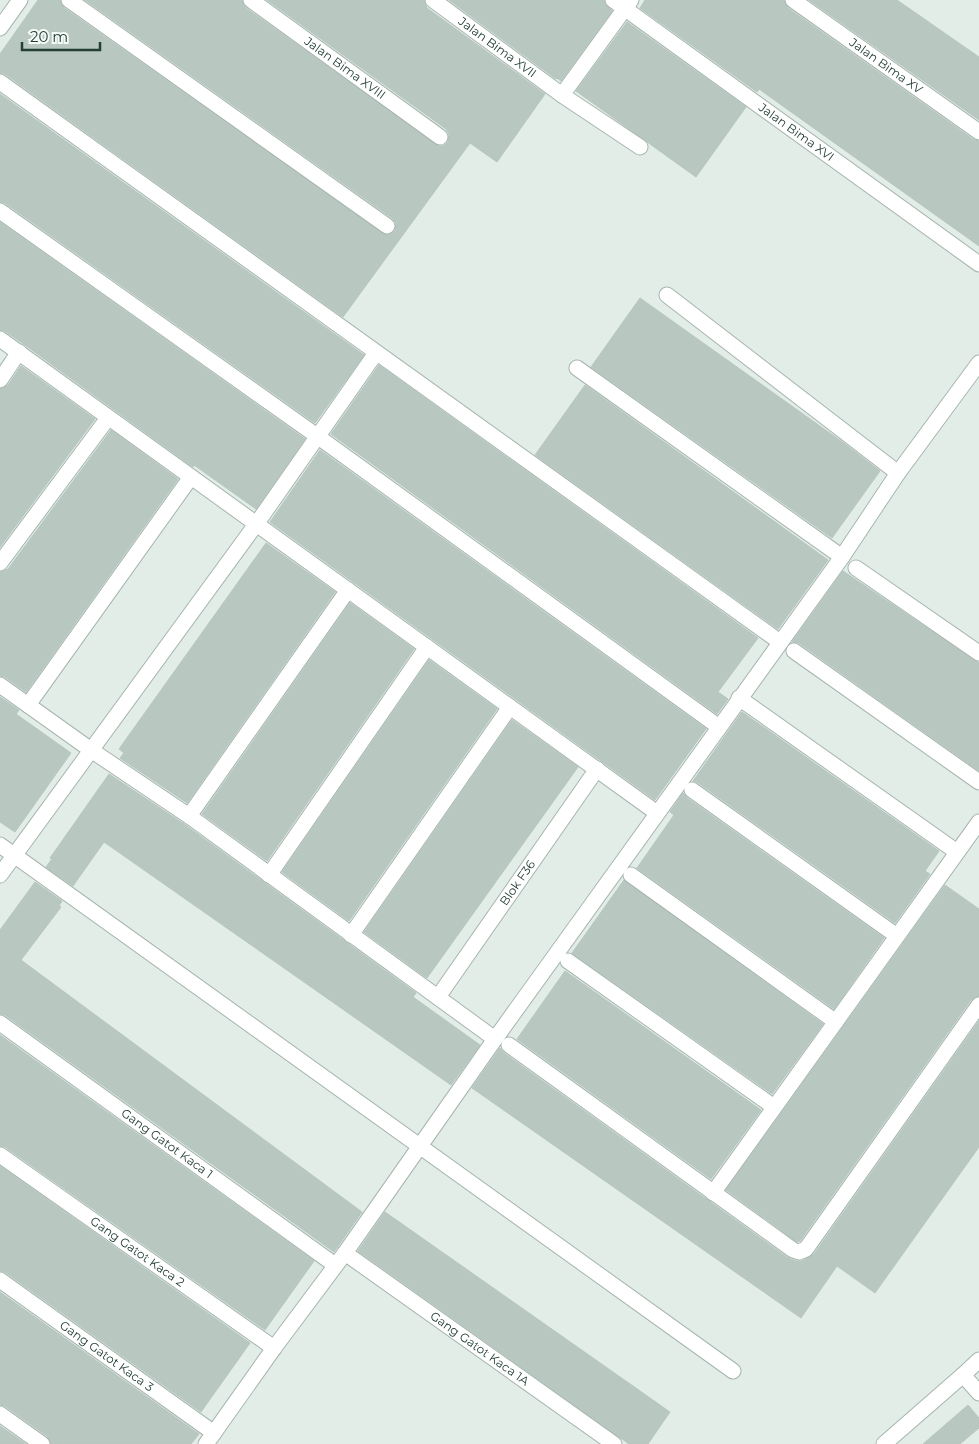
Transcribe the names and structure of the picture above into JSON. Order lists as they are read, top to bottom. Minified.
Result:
{"streets":{"street":["Jalan Bima XVII","Jalan Bima XV","Jalan Bima XVIII","Jalan Bima XVI","Blok F36","Gang Gatot Kaca 1","Gang Gatot Kaca 2","Gang Gatot Kaca 1A","Gang Gatot Kaca 3"]},"scale_bar":"20 m"}
